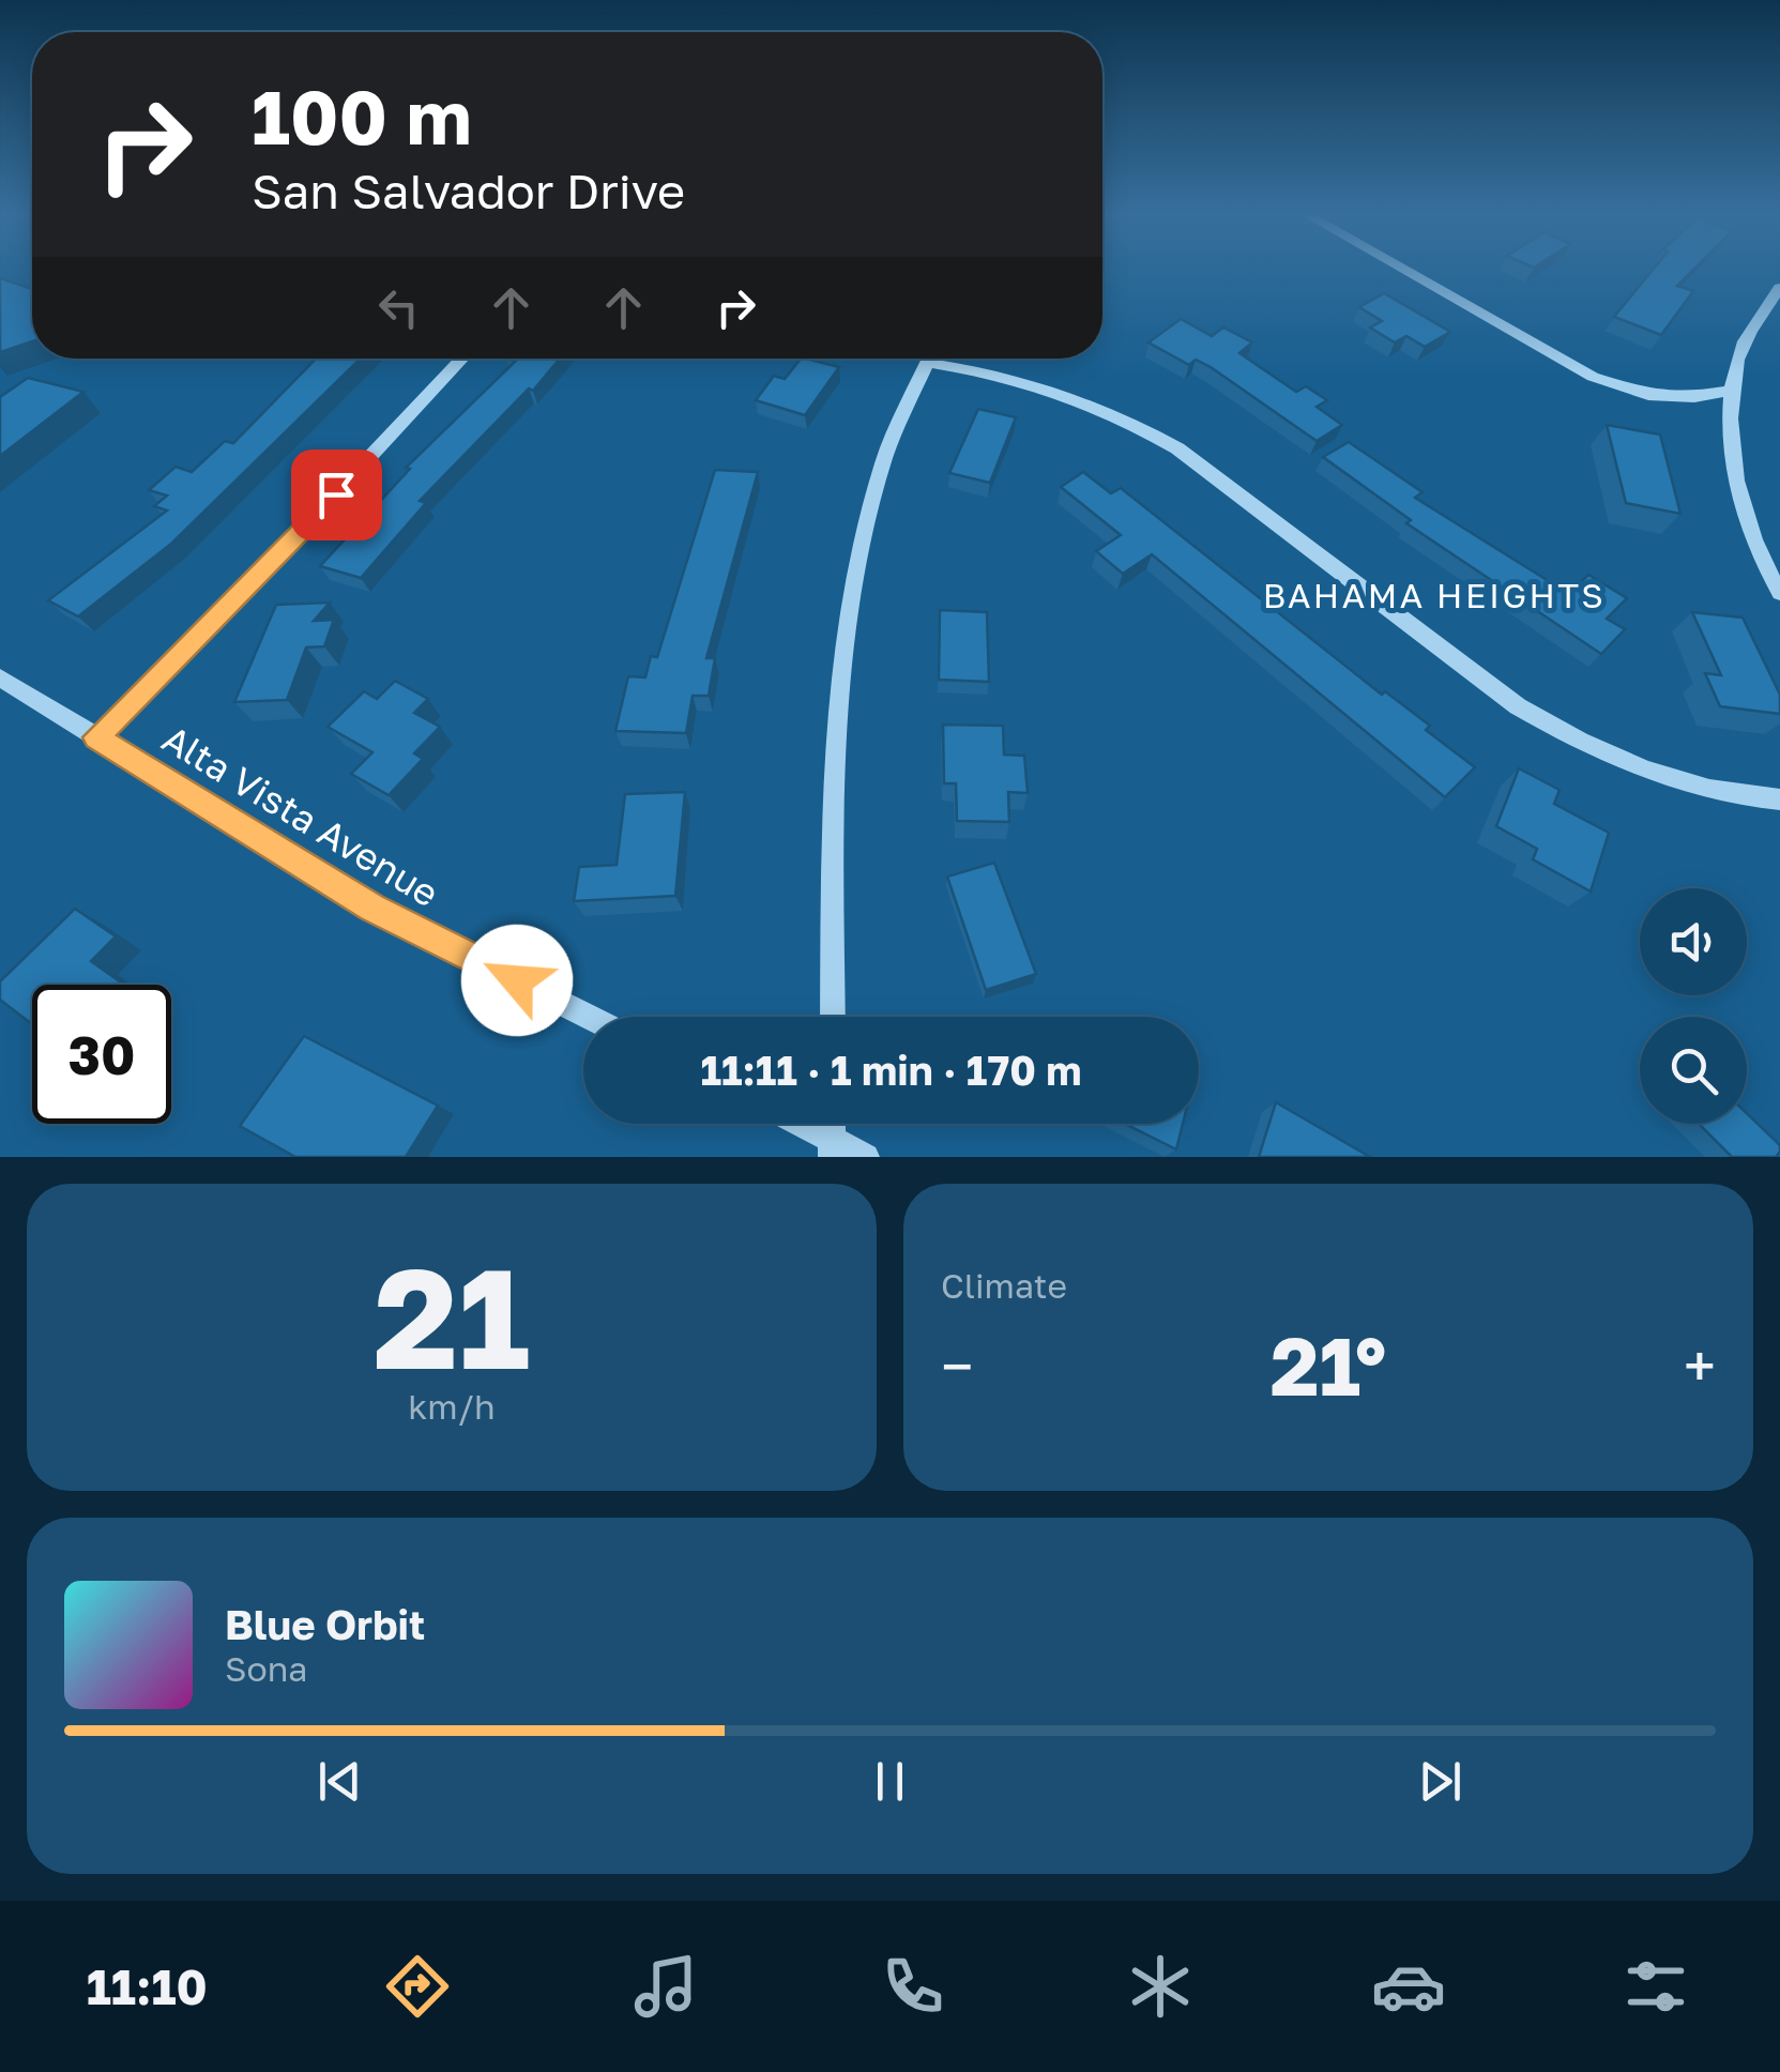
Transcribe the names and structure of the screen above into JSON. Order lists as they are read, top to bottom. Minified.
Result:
{"streets":{"street":["Alta Vista Avenue"]},"districts":["BAHAMA HEIGHTS"],"page":{"turn":["100 m","San Salvador Drive"],"limit":"30","trip":"11:11 · 1 min · 170 m","tile":[["21","km/h"],"Climate"],"heat":["−","21°","+"],"song":["Blue Orbit","Sona"],"tabs":"11:10"}}
